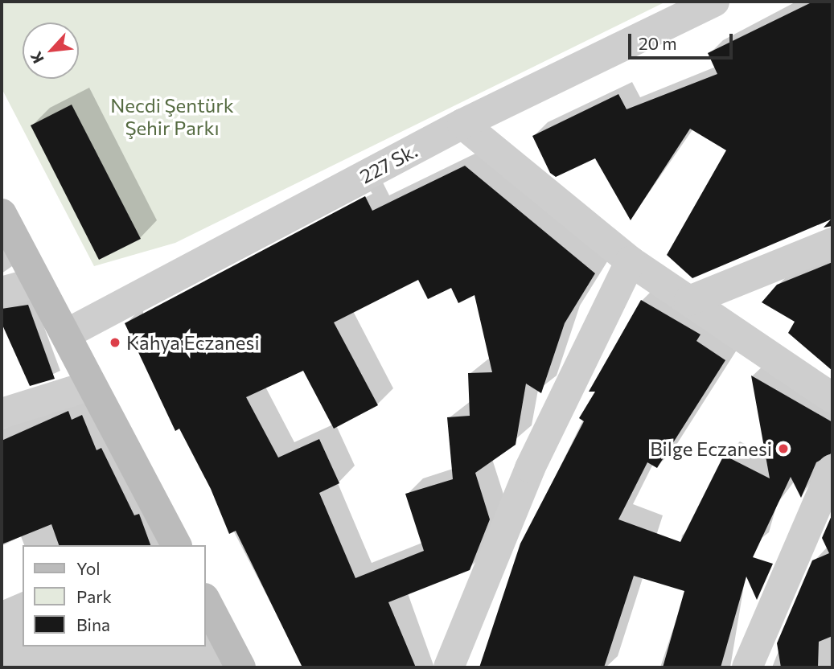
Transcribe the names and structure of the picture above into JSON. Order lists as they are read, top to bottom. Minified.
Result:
{"streets":{"street":["227 Sk."]},"parks":["Necdi Şentürk Şehir Parkı"],"places":["Kahya Eczanesi","Bilge Eczanesi"],"legend":["Yol","Park","Bina"],"scale_bar":"20 m","north":"bottom left"}
